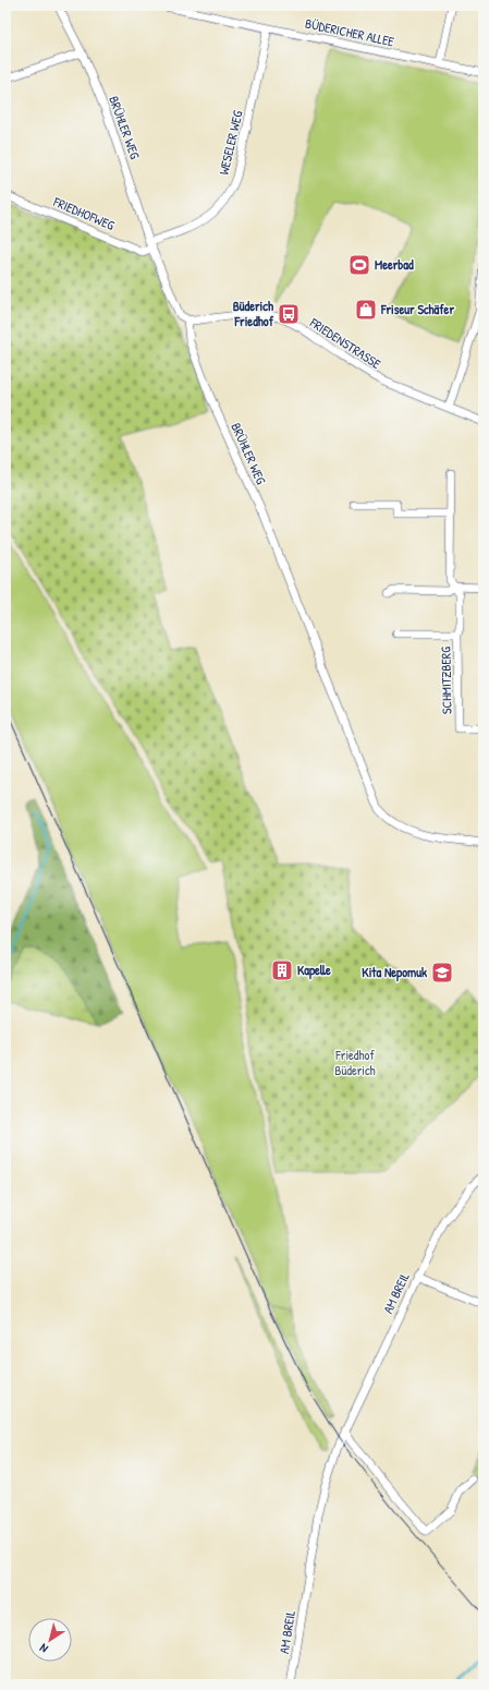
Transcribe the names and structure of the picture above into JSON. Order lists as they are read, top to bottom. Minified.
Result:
{"streets":{"street":["BÜDERICHER ALLEE","BRÜHLER WEG","WESELER WEG","FRIEDHOFWEG","FRIEDENSTRASSE","SCHMITZBERG","AM BREIL"]},"crossings":[["BÜDERICHER ALLEE","WESELER WEG"],["BRÜHLER WEG","WESELER WEG"],["BRÜHLER WEG","FRIEDHOFWEG"],["BRÜHLER WEG","FRIEDENSTRASSE"],["WESELER WEG","FRIEDHOFWEG"]],"parks":["Friedhof Büderich"],"places":{"sports":["Meerbad"],"shop":["Friseur Schäfer"],"bus stop":["Büderich Friedhof"],"building":["Kapelle"],"school or university":["Kita Nepomuk"]},"north":"bottom left"}
